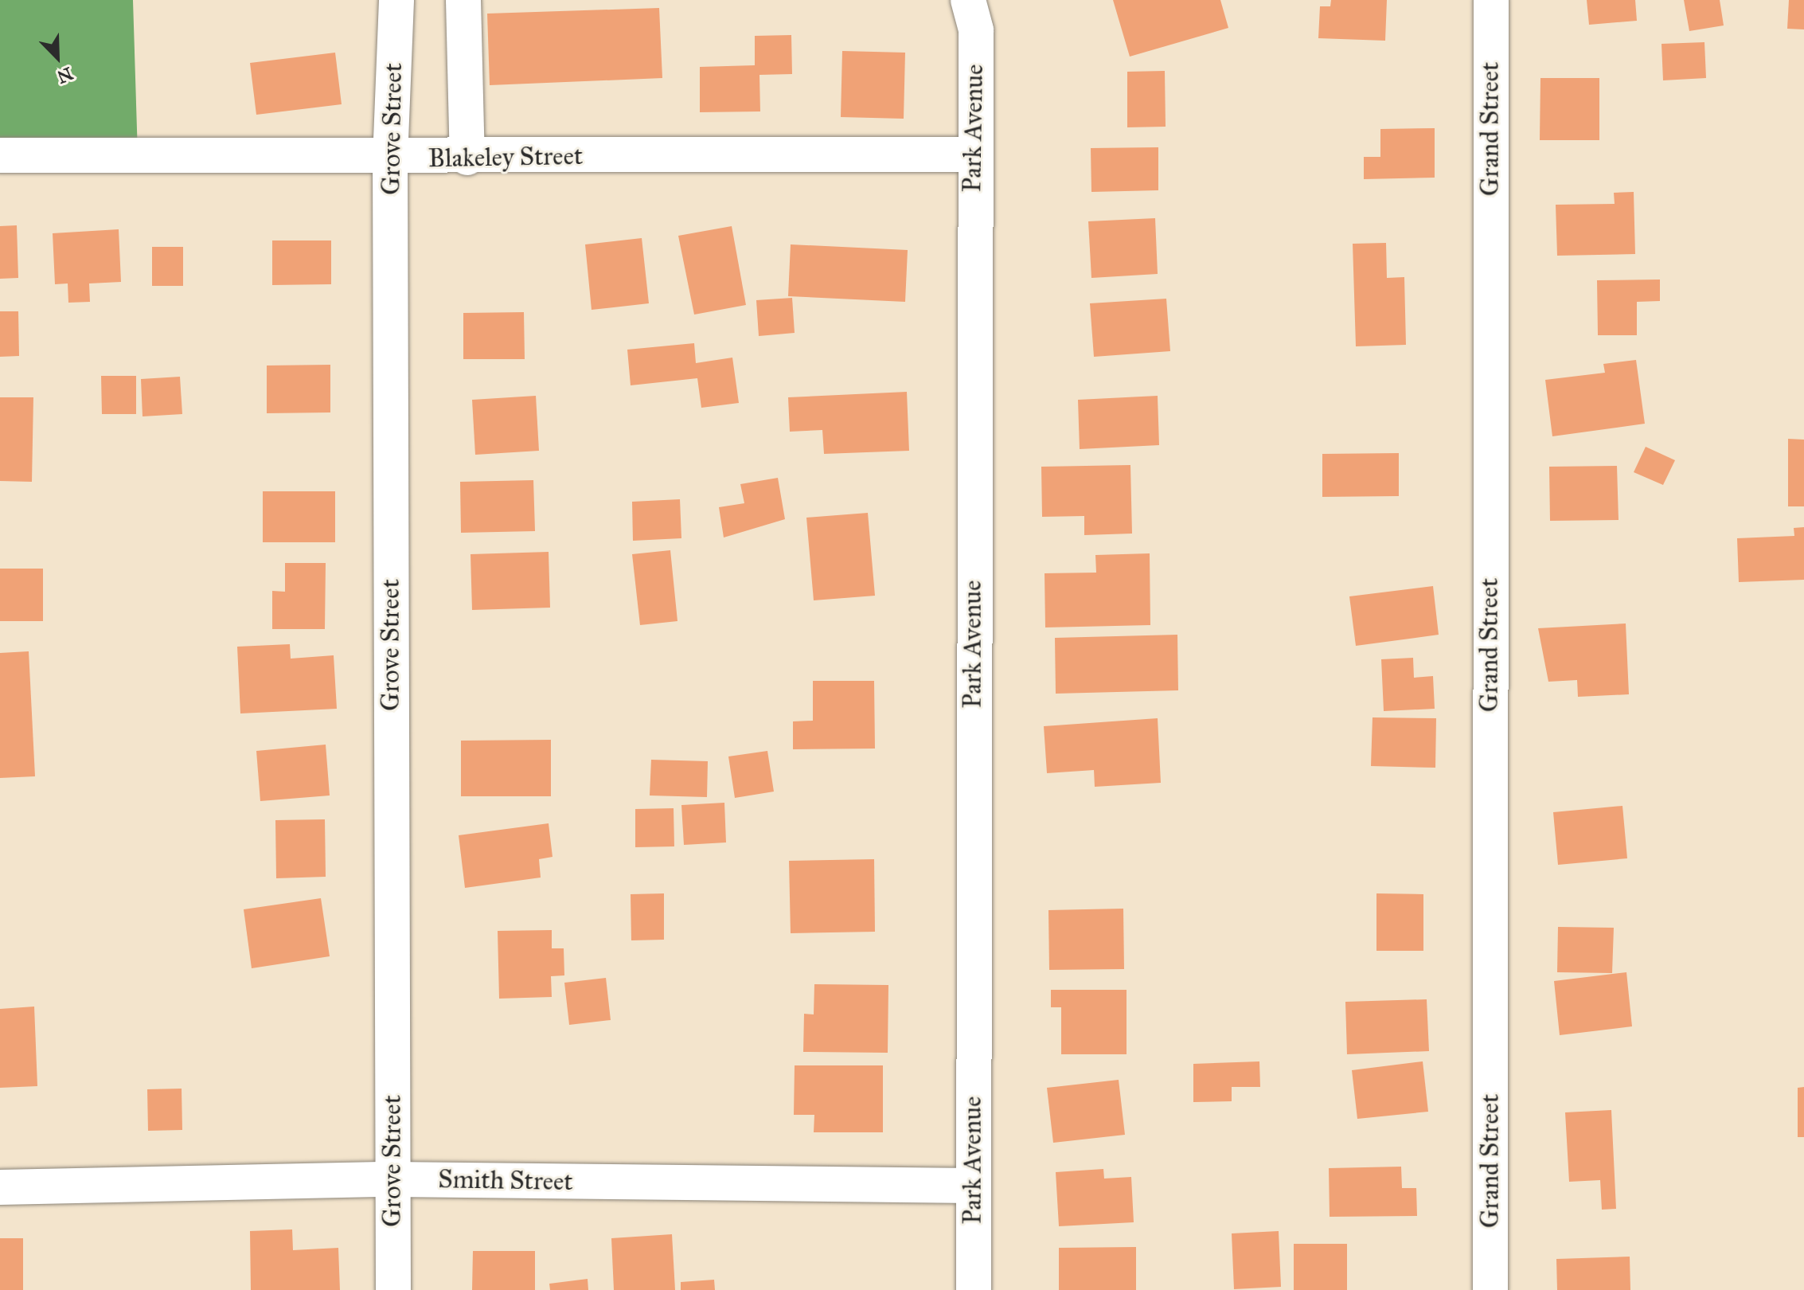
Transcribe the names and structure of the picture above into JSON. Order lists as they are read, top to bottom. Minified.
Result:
{"streets":{"street":["Park Avenue","Grove Street","Grand Street","Blakeley Street","Smith Street"]},"crossings":[["Park Avenue","Blakeley Street"],["Park Avenue","Smith Street"],["Grove Street","Blakeley Street"],["Grove Street","Smith Street"]],"north":"bottom right"}
